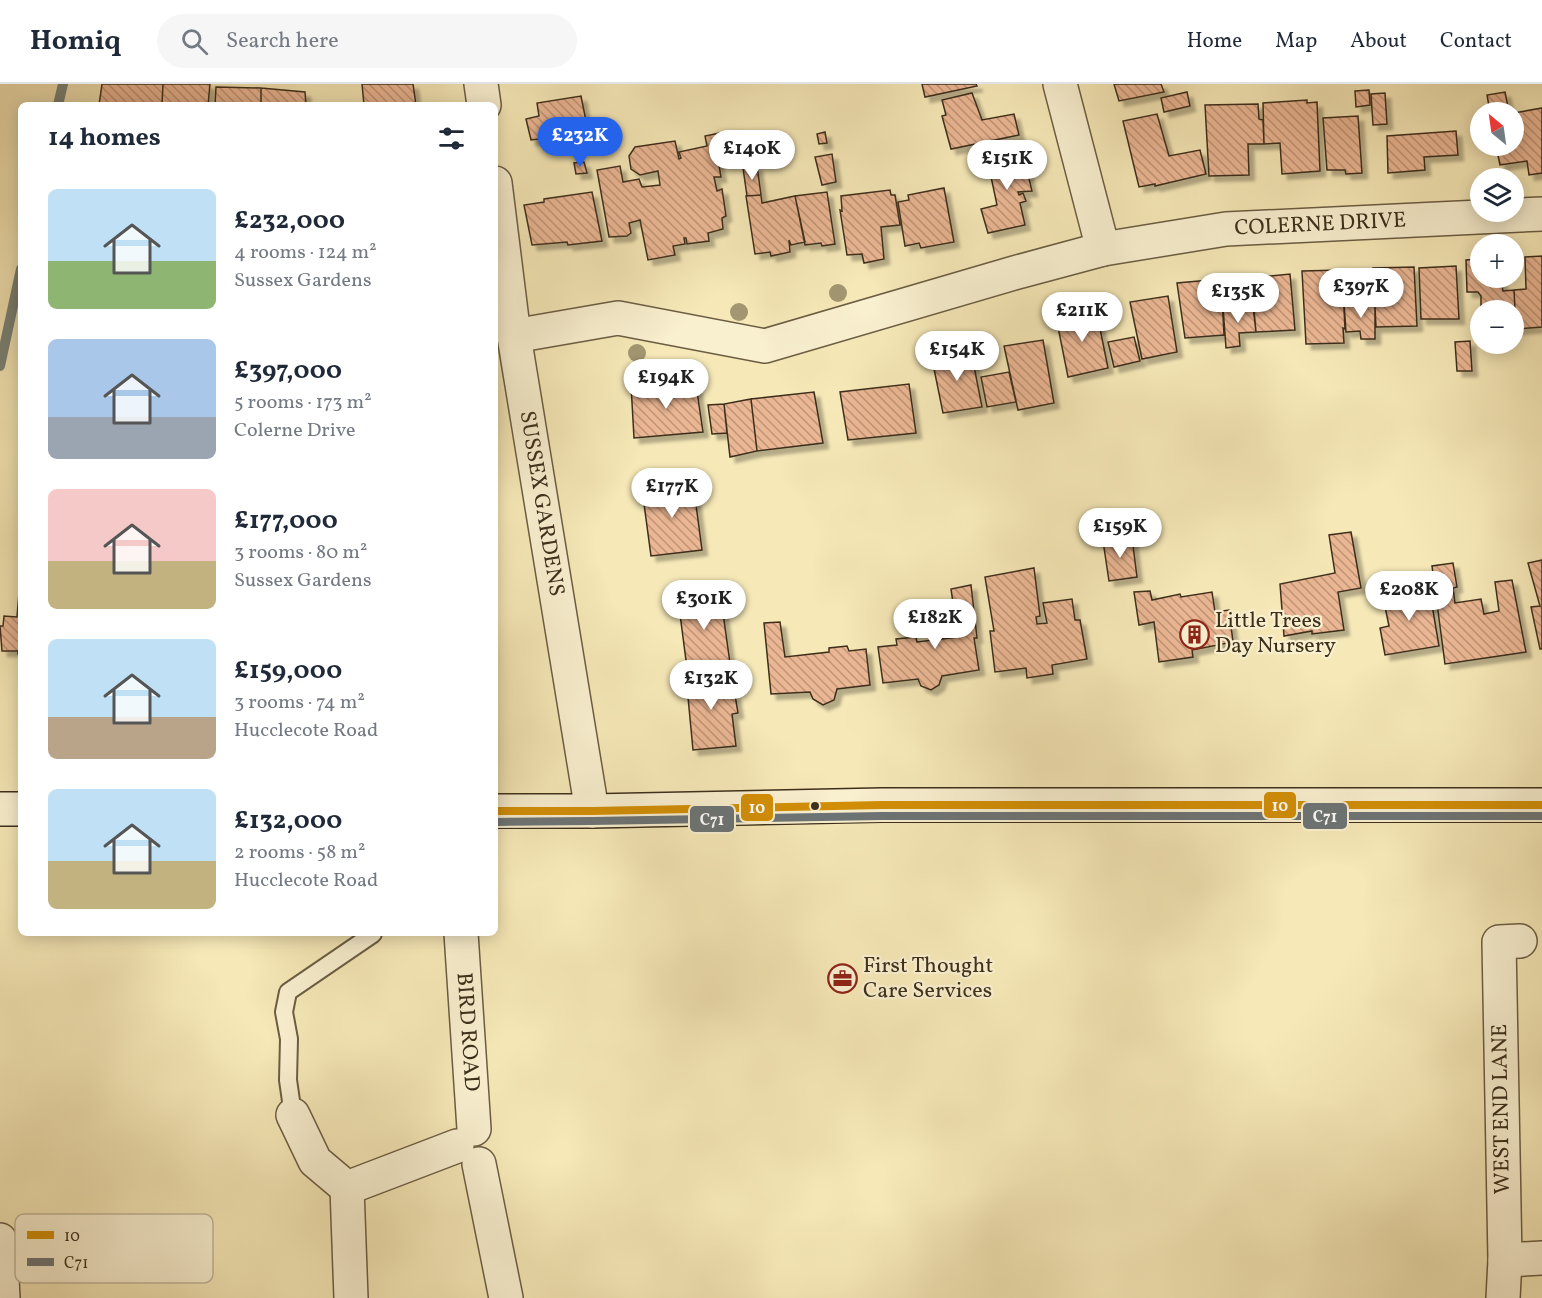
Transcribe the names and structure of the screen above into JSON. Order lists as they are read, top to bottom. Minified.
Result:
{"streets":{"street":["COLERNE DRIVE","SUSSEX GARDENS","BIRD ROAD","WEST END LANE"]},"crossings":[["COLERNE DRIVE","SUSSEX GARDENS"]],"places":{"building":["Little Trees Day Nursery"],"office":["First Thought Care Services"]},"lines":["transit line 10","transit line C71"],"legend":["10","C71"],"north":"top left","page":{"header":"Homiq","search":"Search here","nav":["Home","Map","About","Contact"],"map_buttons":["+","−"],"heading":"14 homes","price":["£232K","£140K","£151K","£397K","£135K","£211K","£154K","£194K","£177K","£159K","£208K","£301K","£182K","£132K"],"list":[{"name":"£232,000","note":"4 rooms · 124 m² · Sussex Gardens"},{"name":"£397,000","note":"5 rooms · 173 m² · Colerne Drive"},{"name":"£177,000","note":"3 rooms · 80 m² · Sussex Gardens"},{"name":"£159,000","note":"3 rooms · 74 m² · Hucclecote Road"},{"name":"£132,000","note":"2 rooms · 58 m² · Hucclecote Road"}]}}
